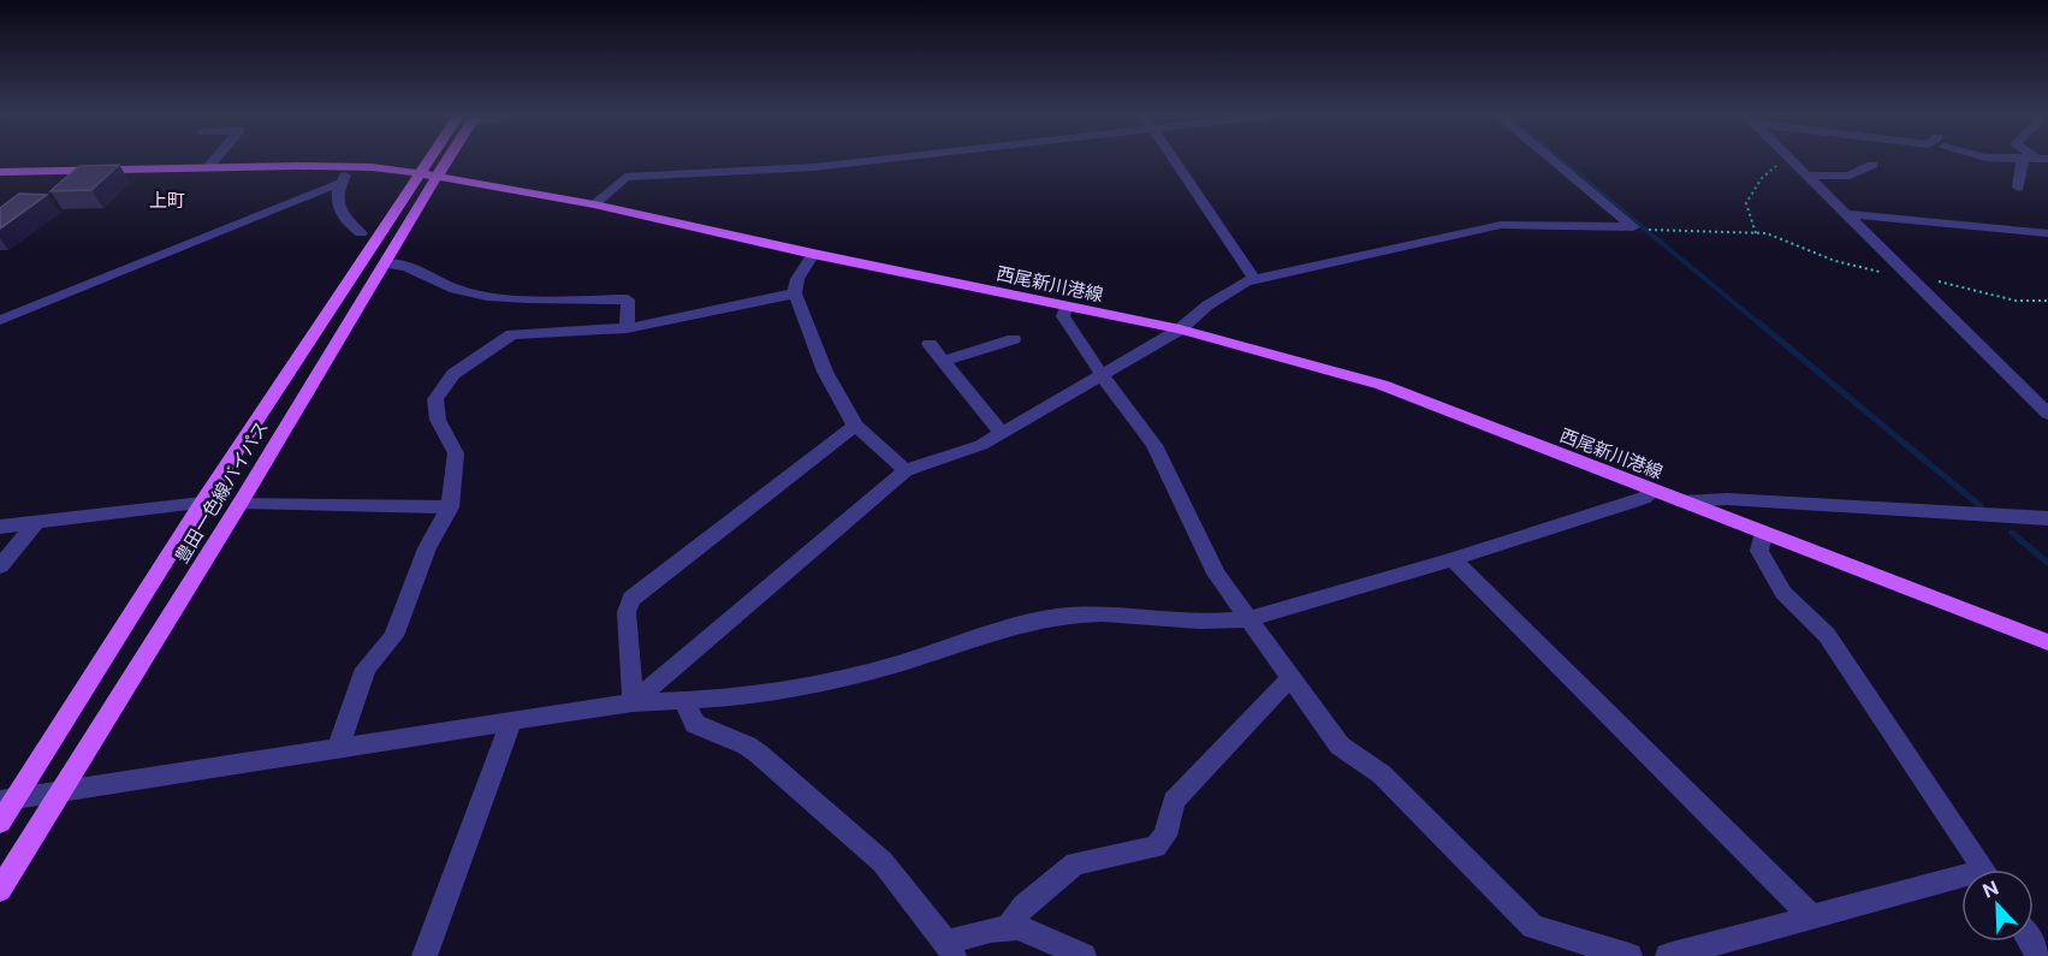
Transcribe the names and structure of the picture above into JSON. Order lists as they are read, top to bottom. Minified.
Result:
{"streets":{"main road":["西尾新川港線","豊田一色線バイパス"]},"crossings":[["西尾新川港線","豊田一色線バイパス"]],"districts":["上町"],"north":"top left"}
